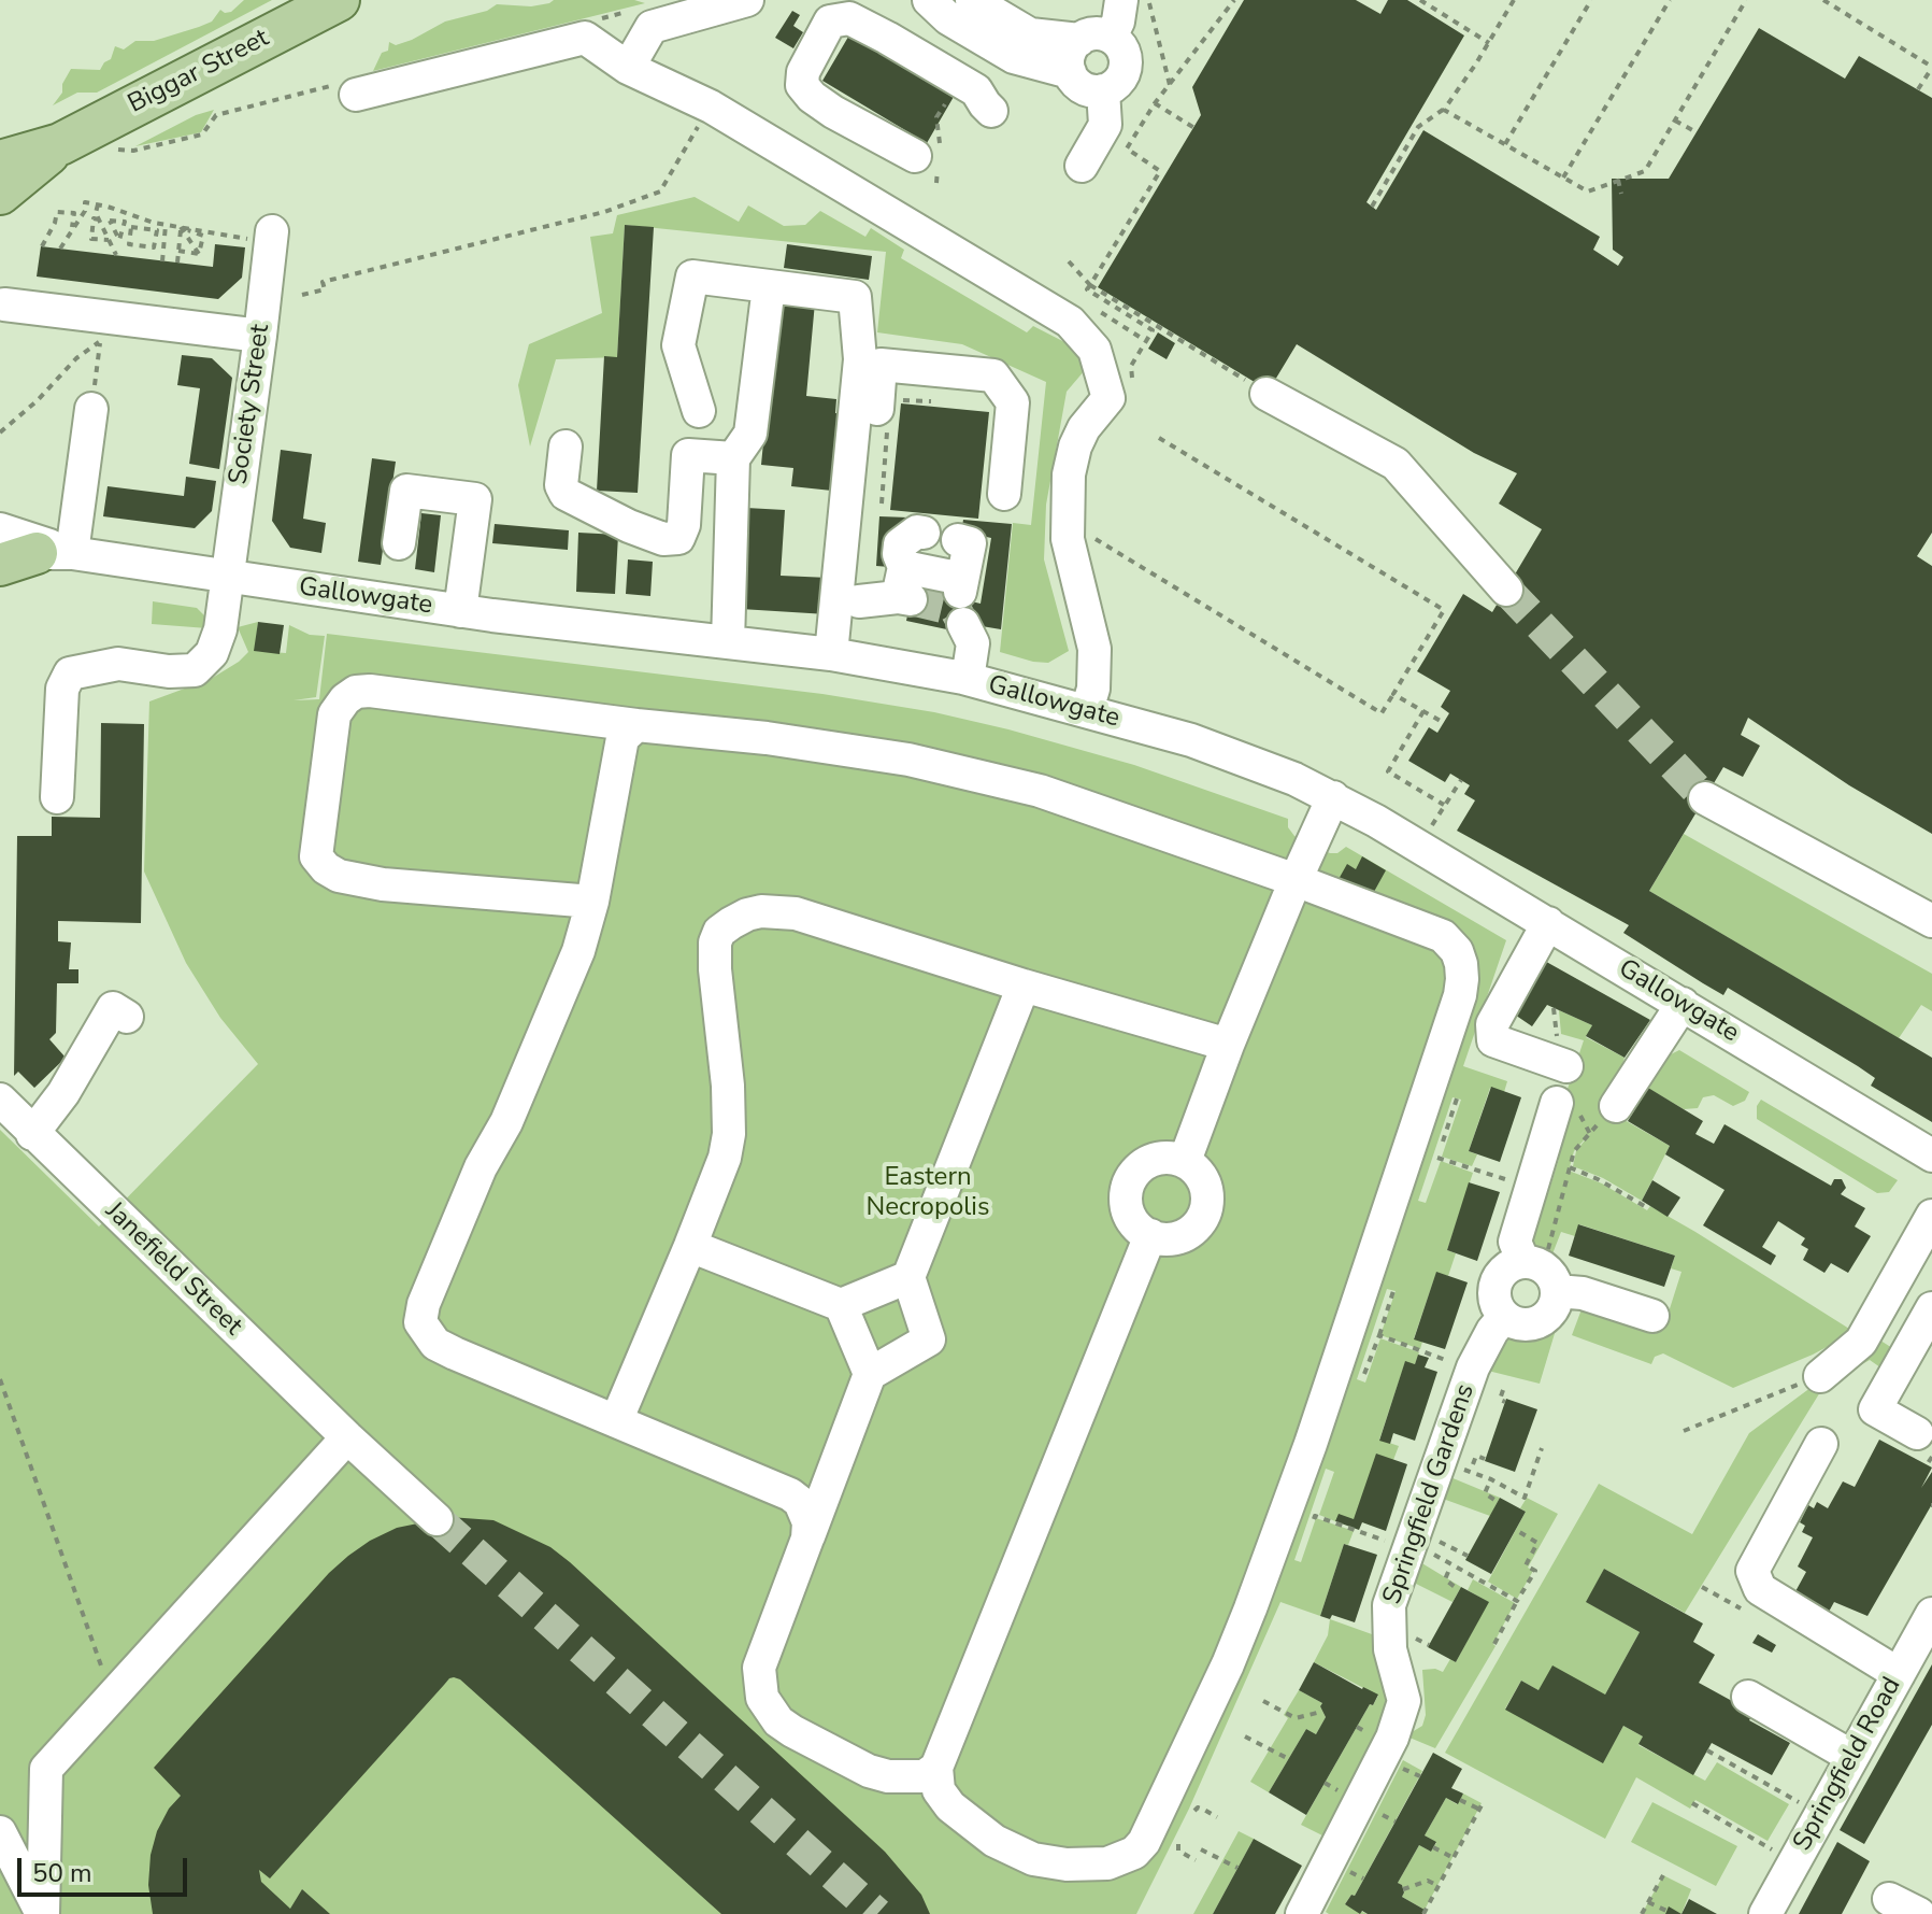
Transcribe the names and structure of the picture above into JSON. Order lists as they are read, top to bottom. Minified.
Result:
{"streets":{"main road":["Biggar Street"],"street":["Society Street","Gallowgate","Janefield Street","Springfield Gardens","Springfield Road"]},"crossings":[["Society Street","Gallowgate"]],"parks":["Eastern Necropolis"],"scale_bar":"50 m"}
